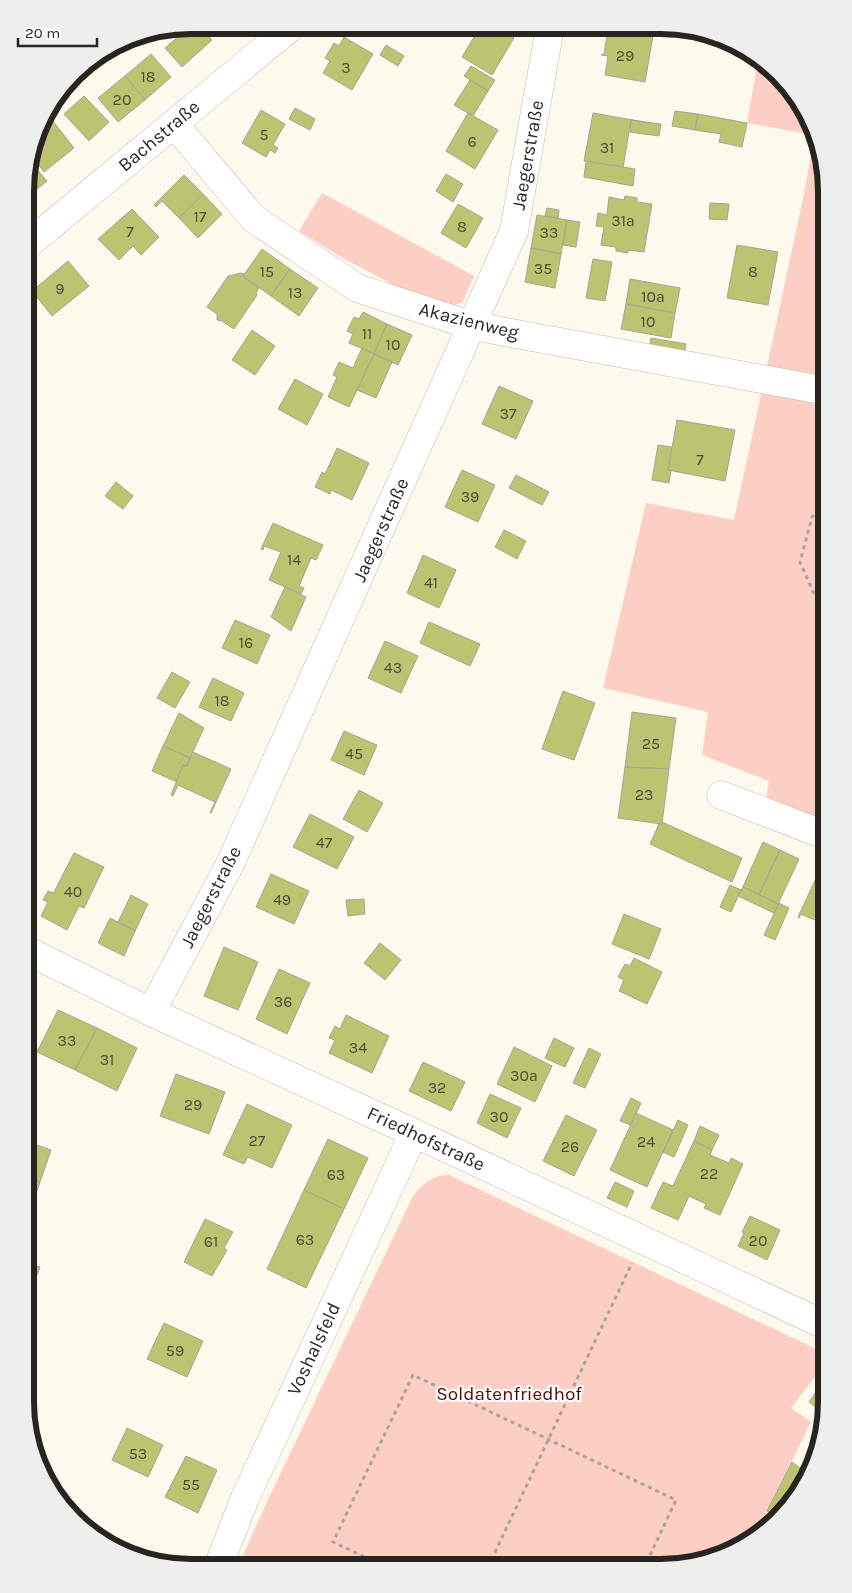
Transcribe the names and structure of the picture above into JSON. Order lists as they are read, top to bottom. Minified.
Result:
{"streets":{"street":["Bachstraße","Jaegerstraße","Akazienweg","Friedhofstraße","Voshalsfeld"]},"crossings":[["Bachstraße","Akazienweg"],["Jaegerstraße","Akazienweg"],["Jaegerstraße","Friedhofstraße"],["Friedhofstraße","Voshalsfeld"]],"parks":["Soldatenfriedhof"],"house_numbers":["29","3","18","20","5","6","31","17","31a","8","7","33","35","15","8","9","13","10a","10","11","10","37","7","39","14","41","16","43","18","25","45","23","47","40","49","36","33","34","31","30a","32","29","30","27","24","26","22","63","63","20","61","59","53","55"],"scale_bar":"20 m"}
